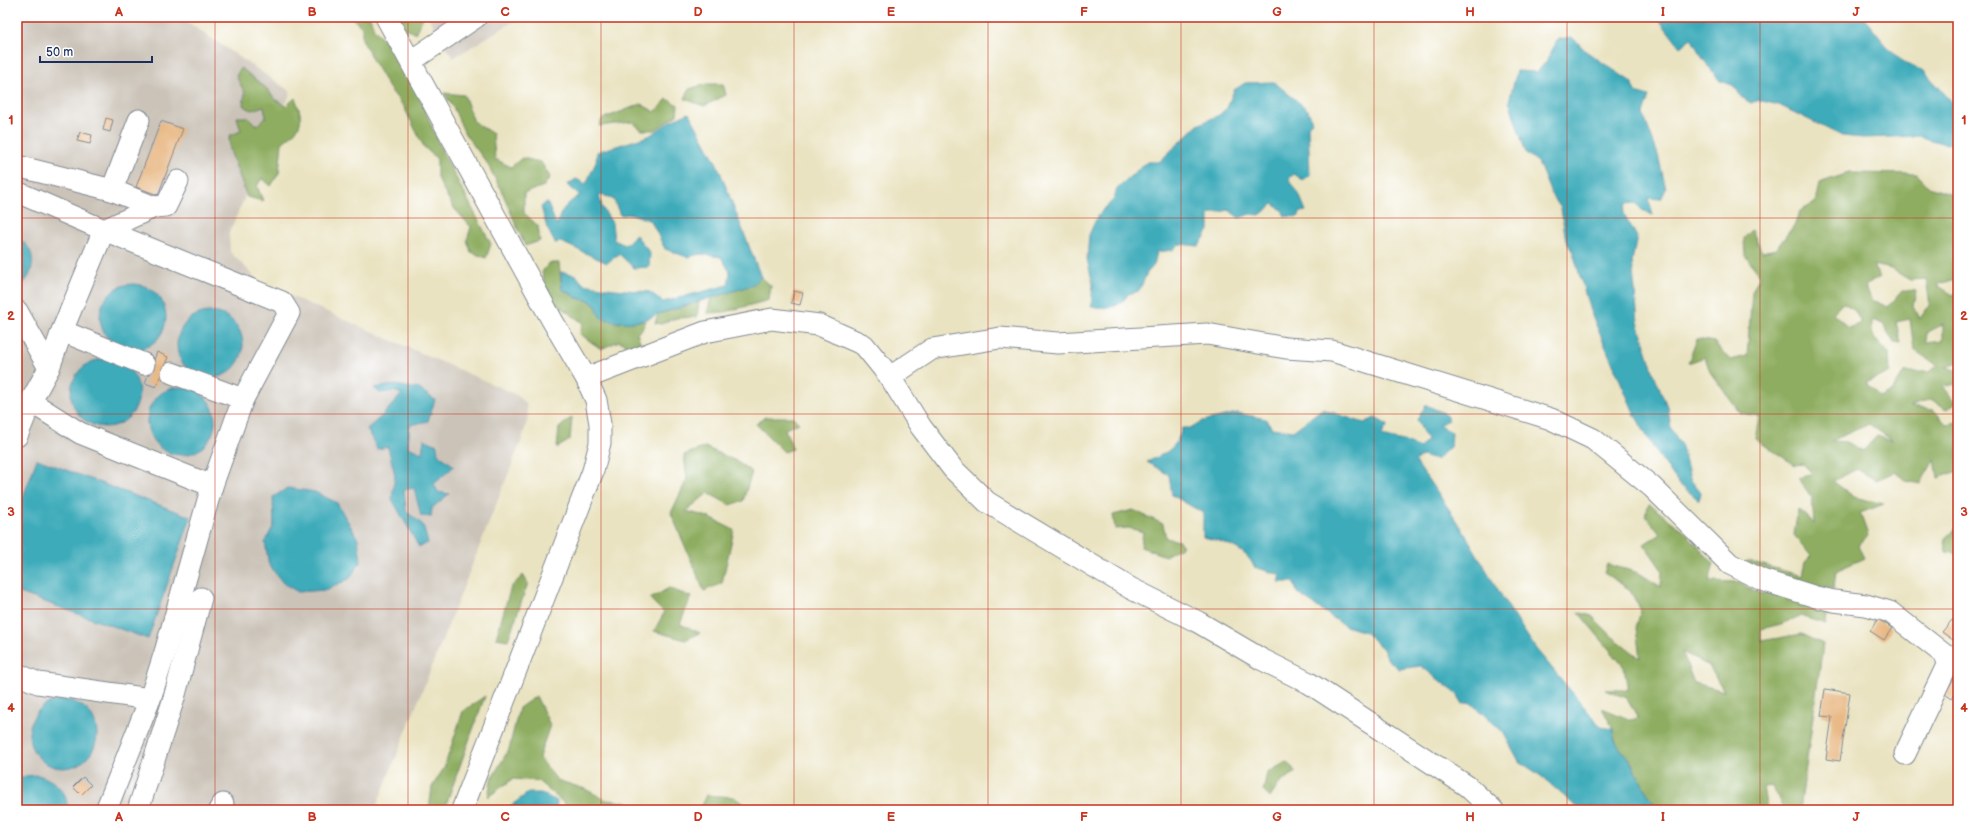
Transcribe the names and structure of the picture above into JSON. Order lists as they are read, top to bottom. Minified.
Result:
{"scale_bar":"50 m","grid":{"columns":["A","B","C","D","E","F","G","H","I","J"],"rows":["1","2","3","4"]}}
